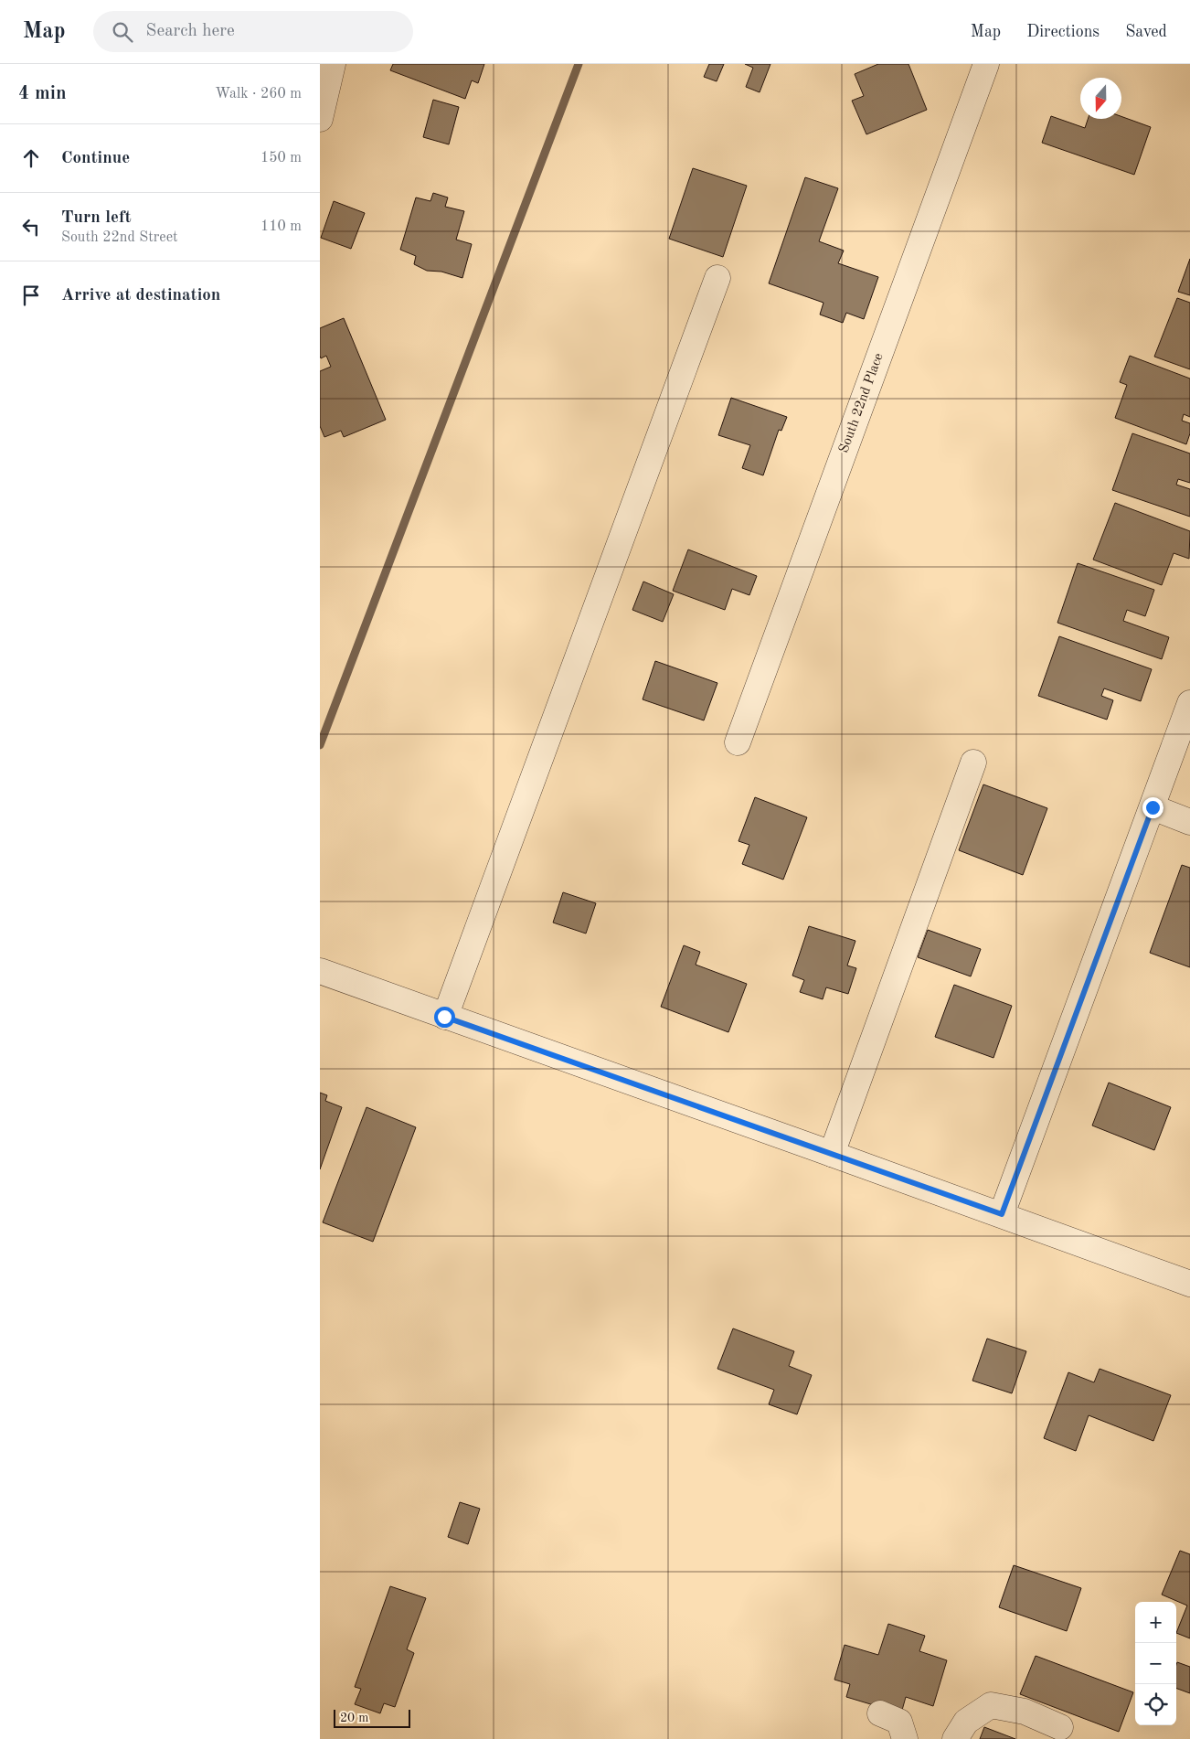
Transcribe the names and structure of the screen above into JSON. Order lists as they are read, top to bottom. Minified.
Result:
{"streets":{"street":["South 22nd Place"]},"scale_bar":"20 m","north":"bottom","page":{"header":"Map","search":"Search here","nav":["Map","Directions","Saved"],"heading":["4 min","Walk · 260 m"],"list":[["Continue","150 m"],["Turn left","South 22nd Street","110 m"],"Arrive at destination"],"map_buttons":["+","−"],"scale":"20 m"}}
